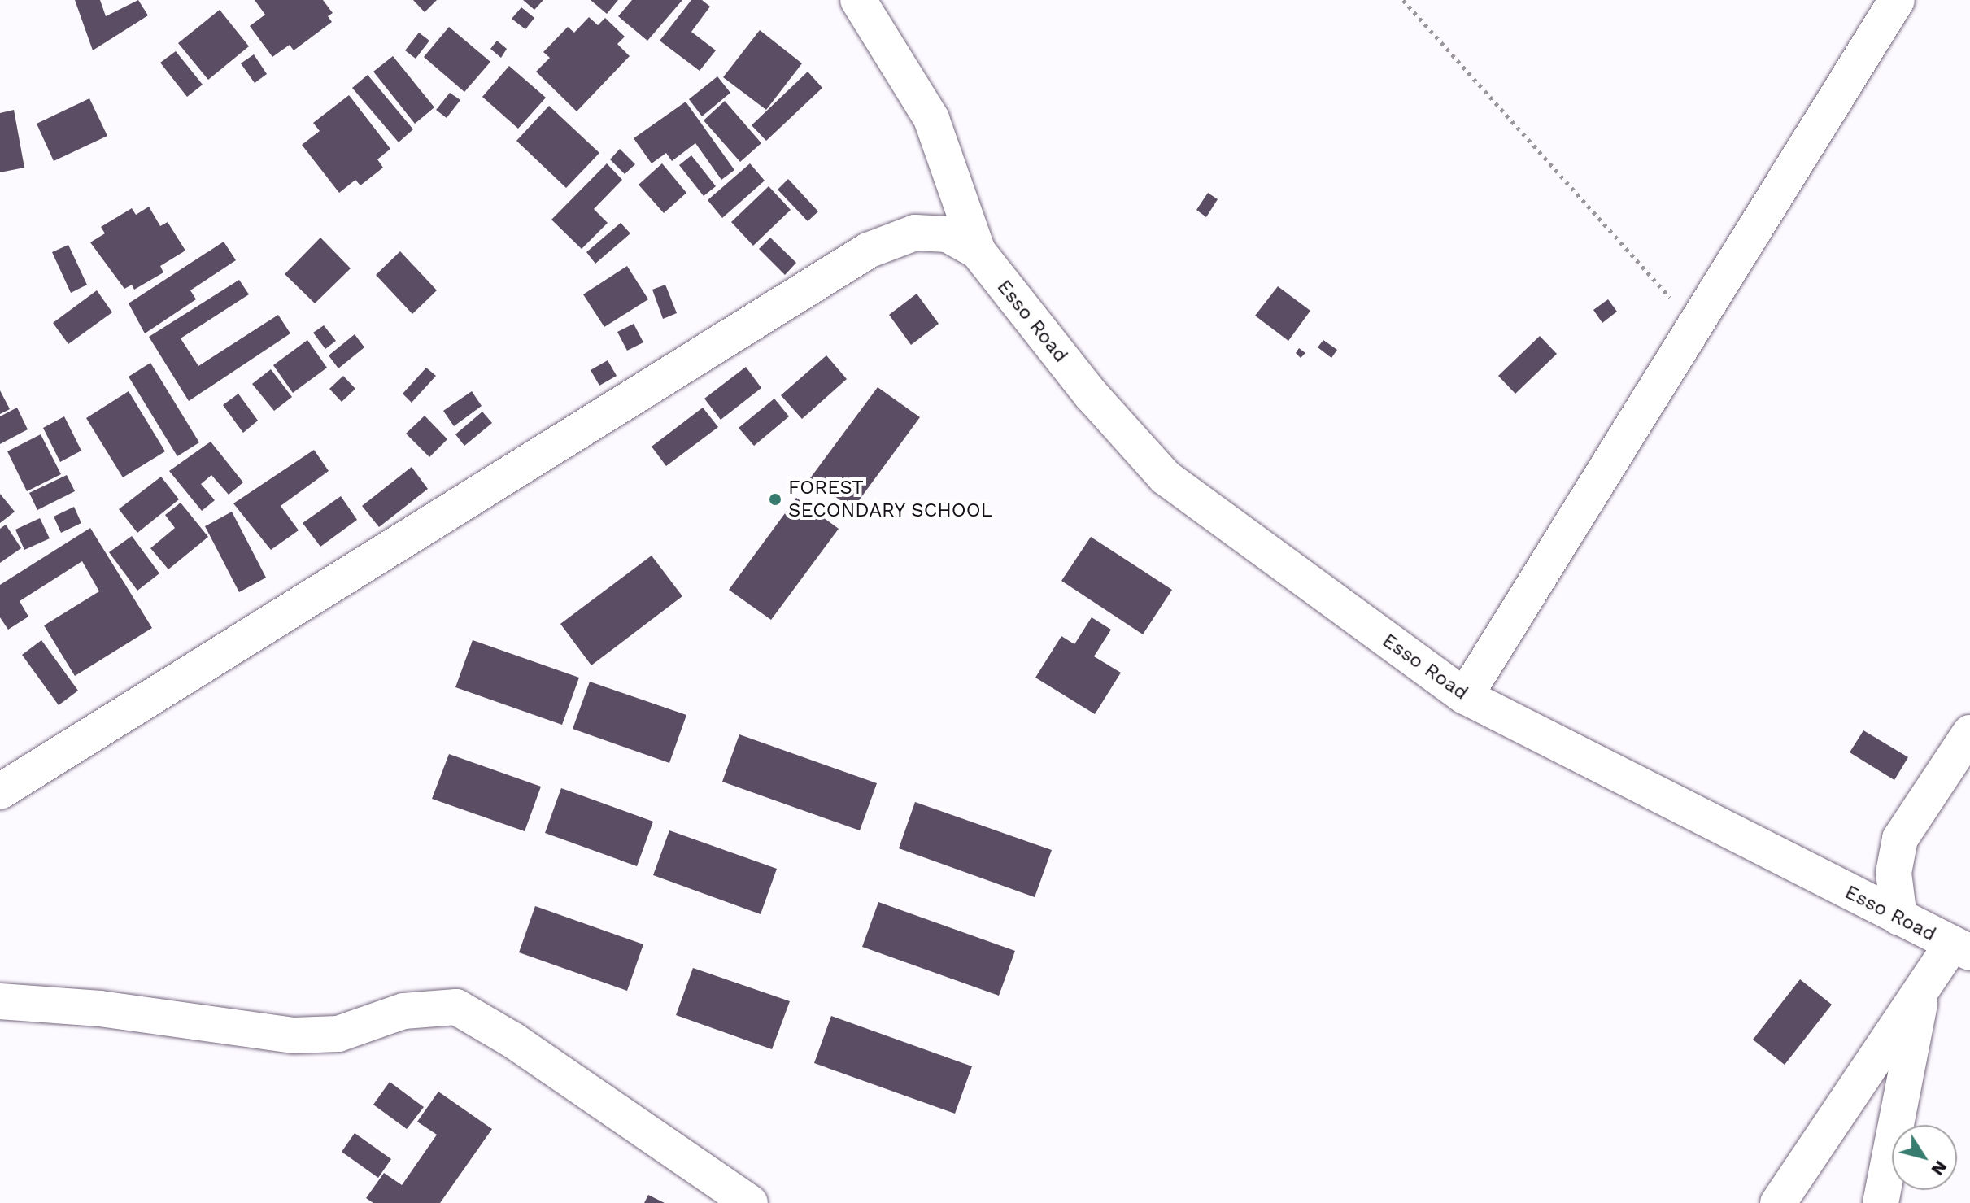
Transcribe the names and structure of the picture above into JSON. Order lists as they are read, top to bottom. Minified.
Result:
{"streets":{"street":["Esso Road"]},"places":["FOREST SECONDARY SCHOOL"],"north":"bottom right"}
